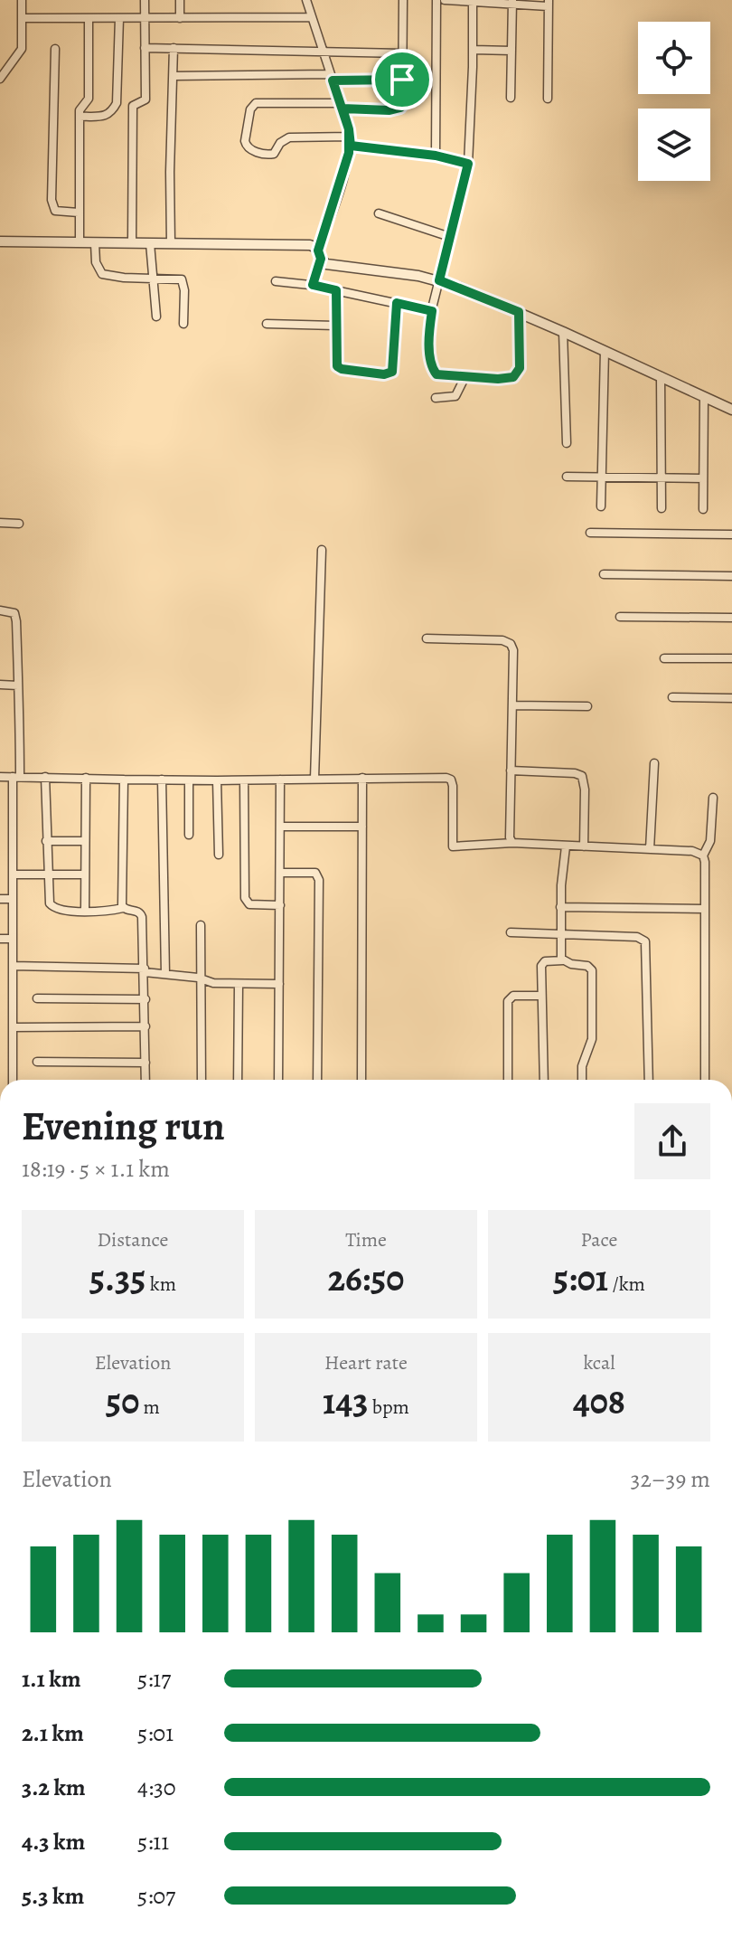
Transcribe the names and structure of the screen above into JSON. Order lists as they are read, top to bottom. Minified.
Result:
{"page":{"heading":["Evening run","18:19 · 5 × 1.1 km"],"stats":[["Distance","5.35 km"],["Time","26:50"],["Pace","5:01 /km"],["Elevation","50 m"],["Heart rate","143 bpm"],["kcal","408"]],"chart":["Elevation","32–39 m"],"list":[{"name":"1.1 km","note":"5:17"},{"name":"2.1 km","note":"5:01"},{"name":"3.2 km","note":"4:30"},{"name":"4.3 km","note":"5:11"},{"name":"5.3 km","note":"5:07"}]}}
